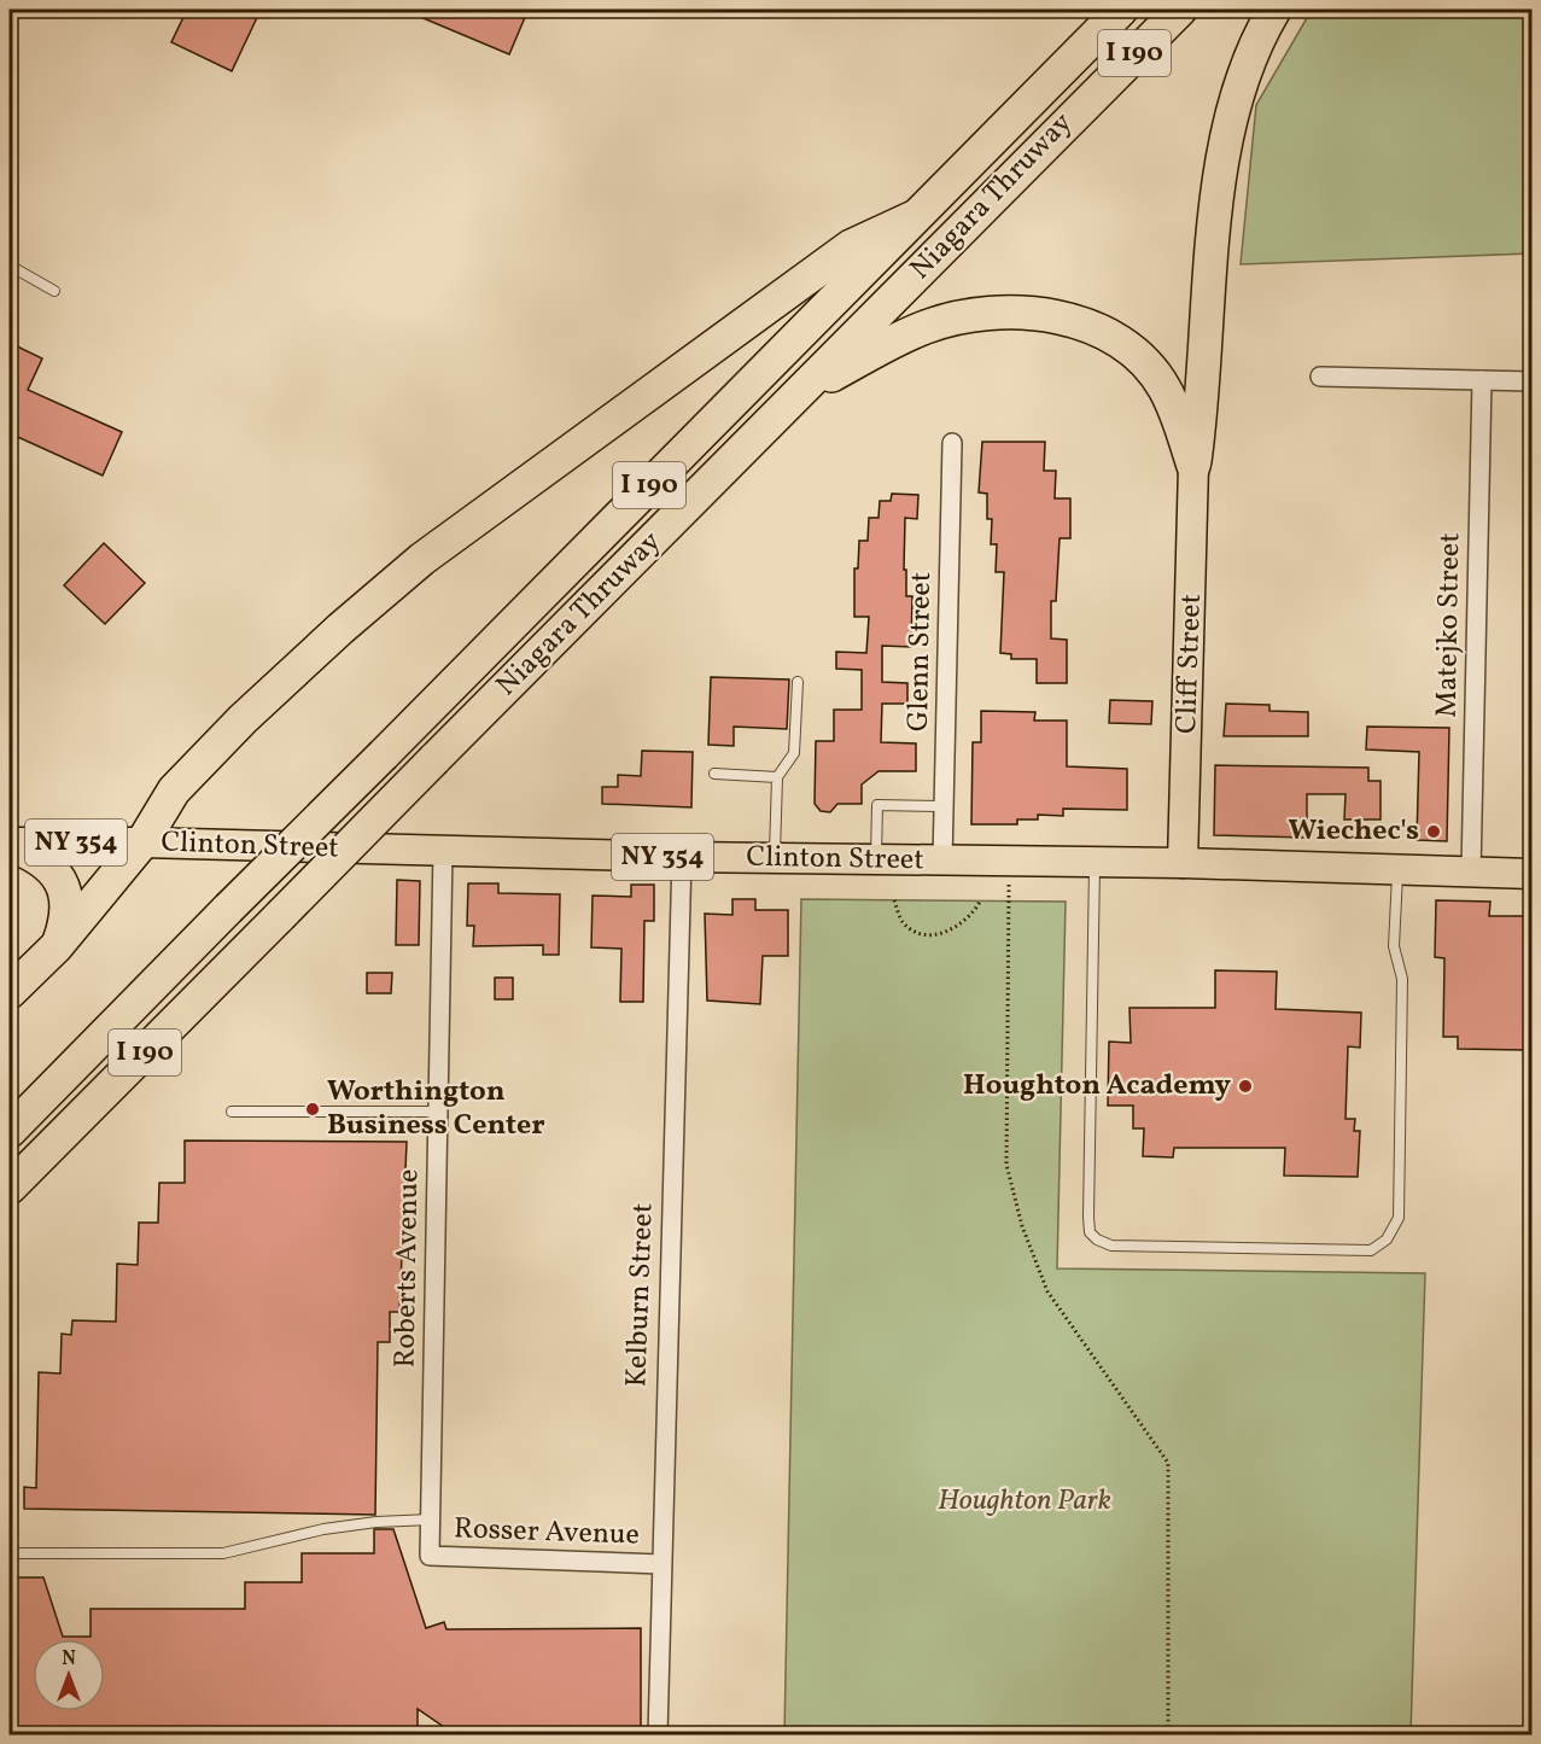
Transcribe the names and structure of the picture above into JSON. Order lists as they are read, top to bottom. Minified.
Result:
{"streets":{"highway":["I 190","Niagara Thruway"],"main road":["Cliff Street","NY 354","Clinton Street"],"street":["Matejko Street","Glenn Street","Roberts Avenue","Kelburn Street","Rosser Avenue"]},"crossings":[["Matejko Street","Clinton Street"],["Glenn Street","Clinton Street"],["Cliff Street","Clinton Street"],["Clinton Street","Roberts Avenue"],["Clinton Street","Kelburn Street"],["Roberts Avenue","Rosser Avenue"],["Kelburn Street","Rosser Avenue"]],"parks":["Houghton Park"],"places":["Wiechec's","Houghton Academy","Worthington Business Center"],"north":"top"}
